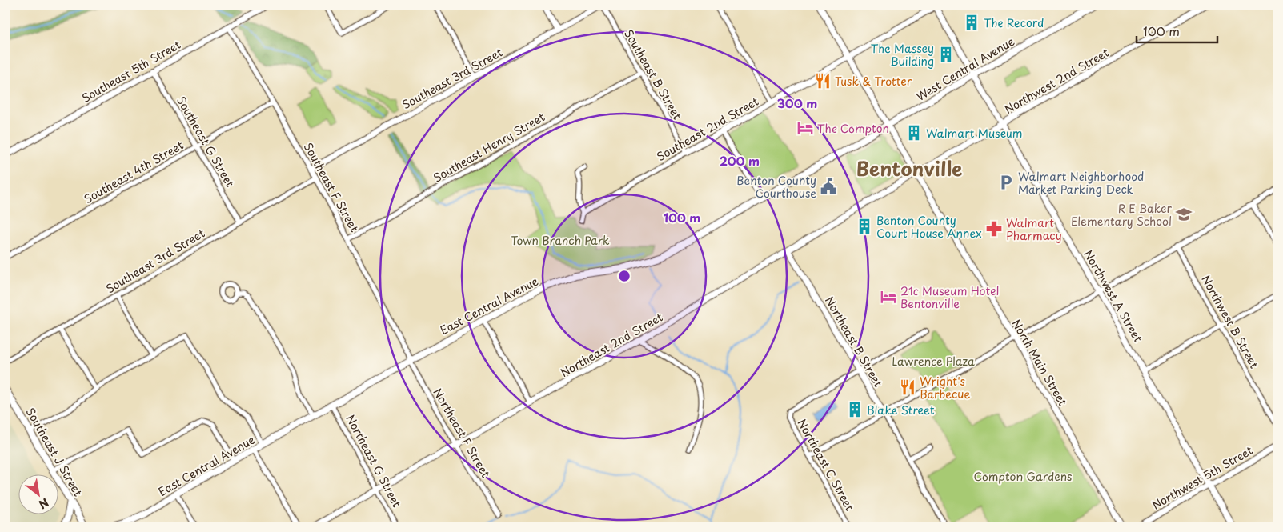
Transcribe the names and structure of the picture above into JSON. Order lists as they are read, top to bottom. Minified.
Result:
{"streets":{"main road":["West Central Avenue","East Central Avenue","Southeast J Street"],"street":["Southeast 5th Street","Southeast B Street","Southeast 3rd Street","Northwest 2nd Street","Southeast 2nd Street","Southeast G Street","Southeast Henry Street","Southeast 4th Street","Southeast F Street","Northwest A Street","Northwest B Street","Northeast B Street","Northeast 2nd Street","North Main Street","Northeast F Street","Northeast G Street","Northeast C Street","Northwest 5th Street"]},"crossings":[["West Central Avenue","Northwest A Street"],["West Central Avenue","East Central Avenue"],["West Central Avenue","North Main Street"],["Southeast 5th Street","Southeast G Street"],["Southeast 5th Street","Southeast F Street"],["Southeast B Street","Southeast 3rd Street"],["Southeast B Street","Southeast 2nd Street"],["Southeast B Street","Southeast Henry Street"],["Southeast 3rd Street","Southeast G Street"],["Southeast 3rd Street","Southeast F Street"],["Northwest 2nd Street","Northwest A Street"],["Northwest 2nd Street","Northeast 2nd Street"],["Northwest 2nd Street","North Main Street"],["Southeast 2nd Street","Northwest A Street"],["Southeast 2nd Street","North Main Street"],["Southeast G Street","Southeast 4th Street"],["Southeast Henry Street","Southeast F Street"],["Southeast 4th Street","Southeast F Street"],["Southeast F Street","East Central Avenue"],["Southeast F Street","Northeast F Street"],["Northwest A Street","Northwest 5th Street"],["East Central Avenue","North Main Street"],["East Central Avenue","Northeast F Street"],["East Central Avenue","Northeast G Street"],["Northeast B Street","Northeast 2nd Street"],["Northeast B Street","Northeast C Street"],["Northeast 2nd Street","North Main Street"],["Northeast 2nd Street","Northeast F Street"],["Northeast 2nd Street","Northeast G Street"]],"districts":["Bentonville"],"parks":["Town Branch Park","Lawrence Plaza","Compton Gardens"],"places":{"building":["The Record","The Massey Building","Walmart Museum","Benton County Court House Annex","Blake Street"],"restaurant":["Tusk & Trotter","Wright's Barbecue"],"hotel":["The Compton","21c Museum Hotel Bentonville"],"parking":["Walmart Neighborhood Market Parking Deck"],"public building":["Benton County Courthouse"],"school or university":["R E Baker Elementary School"],"pharmacy":["Walmart Pharmacy"]},"scale_bar":"100 m","north":"bottom right","rings":["300 m","200 m","100 m"]}
